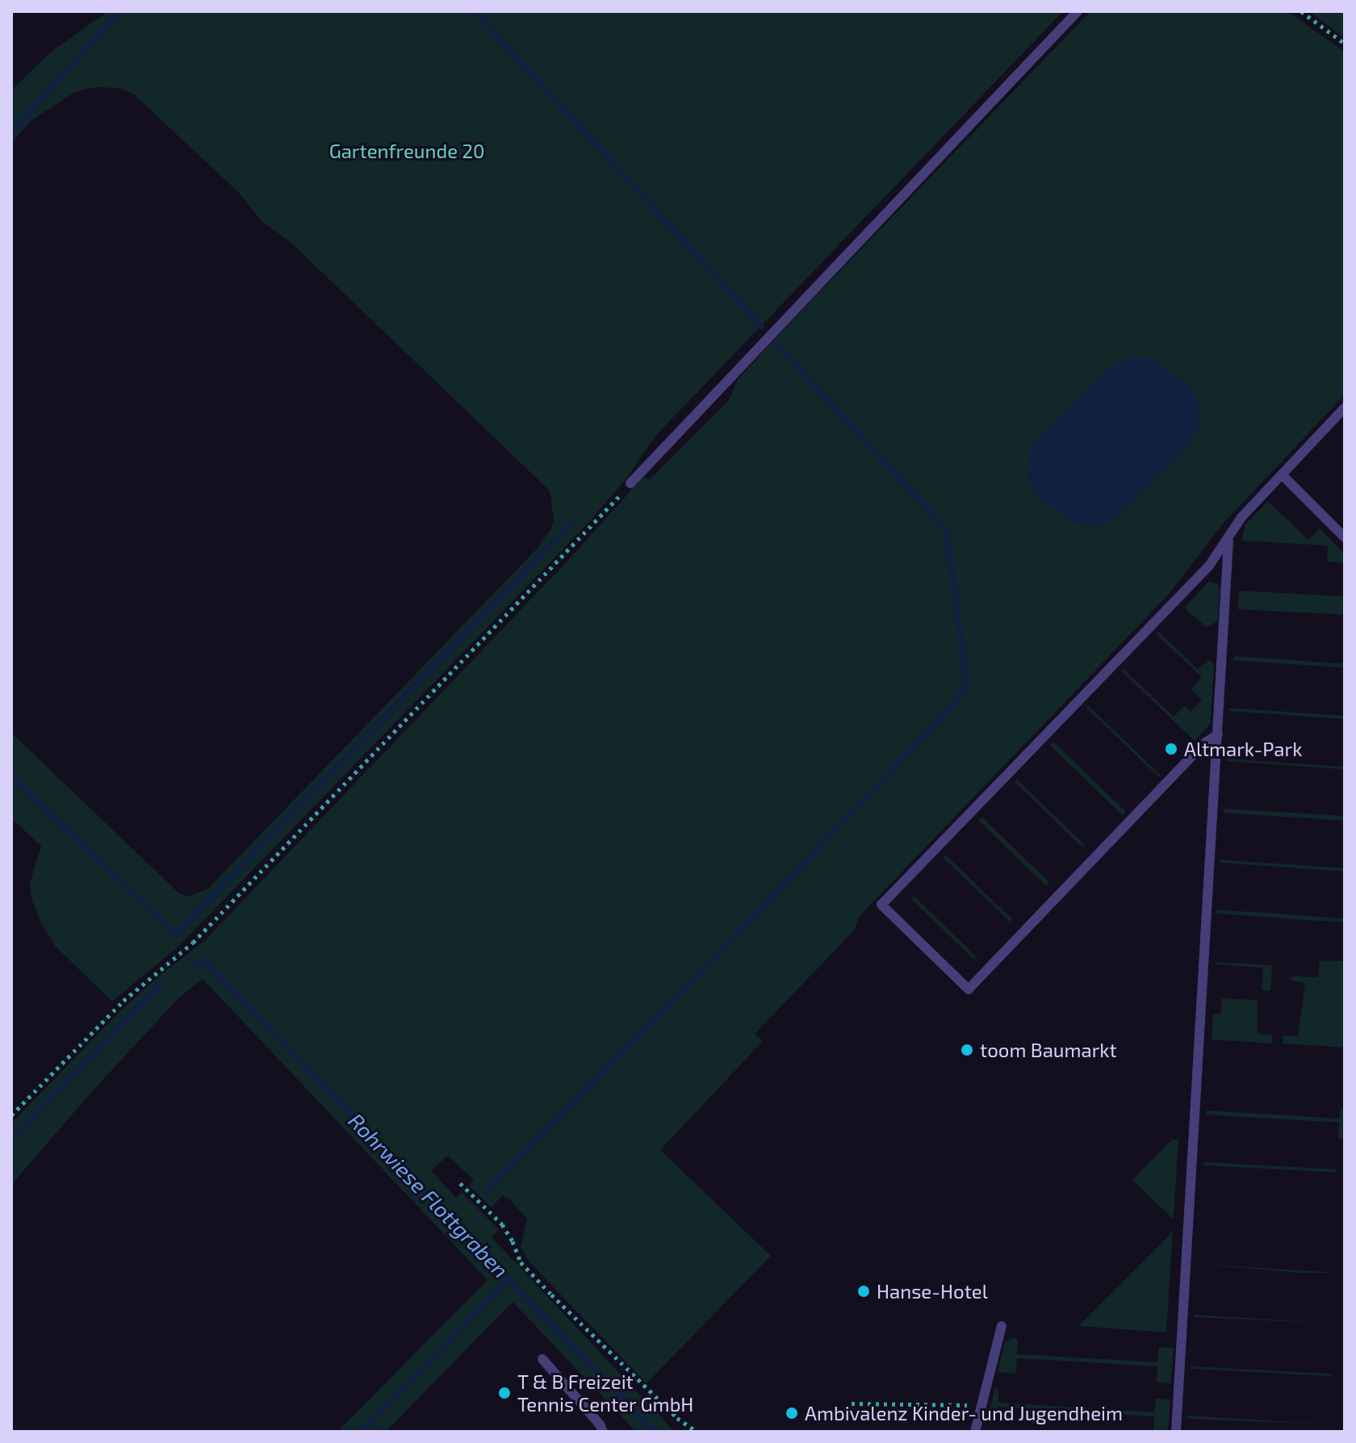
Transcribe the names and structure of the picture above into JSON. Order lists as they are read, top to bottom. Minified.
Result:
{"water":["Rohrwiese Flottgraben"],"parks":["Gartenfreunde 20"],"places":["Altmark-Park","toom Baumarkt","Hanse-Hotel","T & B Freizeit Tennis Center GmbH","Ambivalenz Kinder- und Jugendheim"]}
